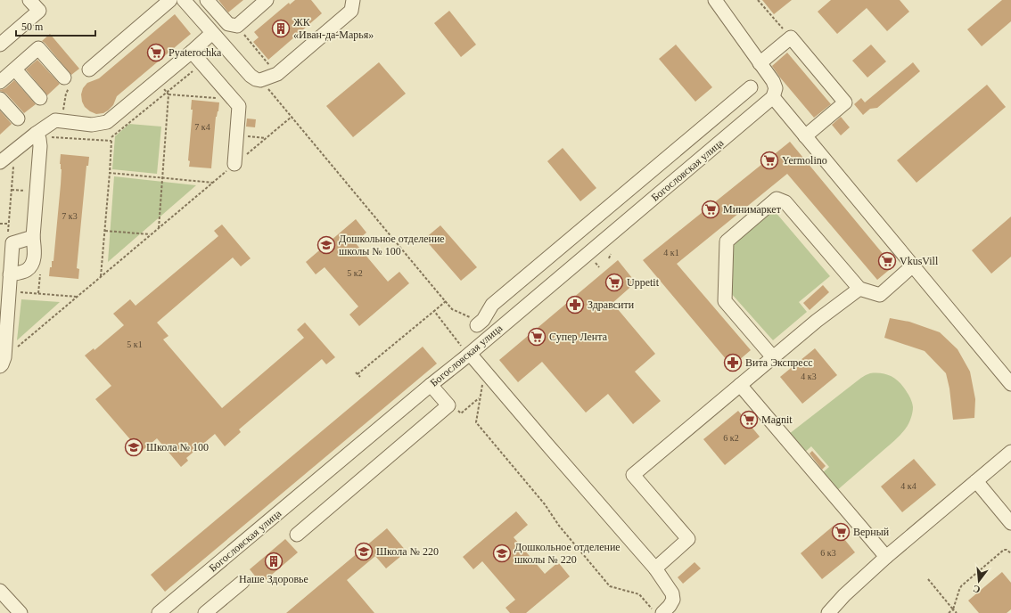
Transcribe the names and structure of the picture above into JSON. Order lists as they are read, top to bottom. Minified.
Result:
{"streets":{"street":["Богословская улица"]},"places":{"building":["ЖК «Иван-да-Марья»","Наше Здоровье"],"supermarket":["Pyaterochka","Yermolino","Минимаркет","VkusVill","Uppetit","Супер Лента","Magnit","Верный"],"school or university":["Дошкольное отделение школы № 100","Школа № 100","Школа № 220","Дошкольное отделение школы № 220"],"pharmacy":["Здравсити","Вита Экспресс"]},"house_numbers":["7 к4","7 к3","4 к1","5 к2","5 к1","4 к3","6 к2","4 к4","6 к3"],"scale_bar":"50 m","north":"bottom"}
